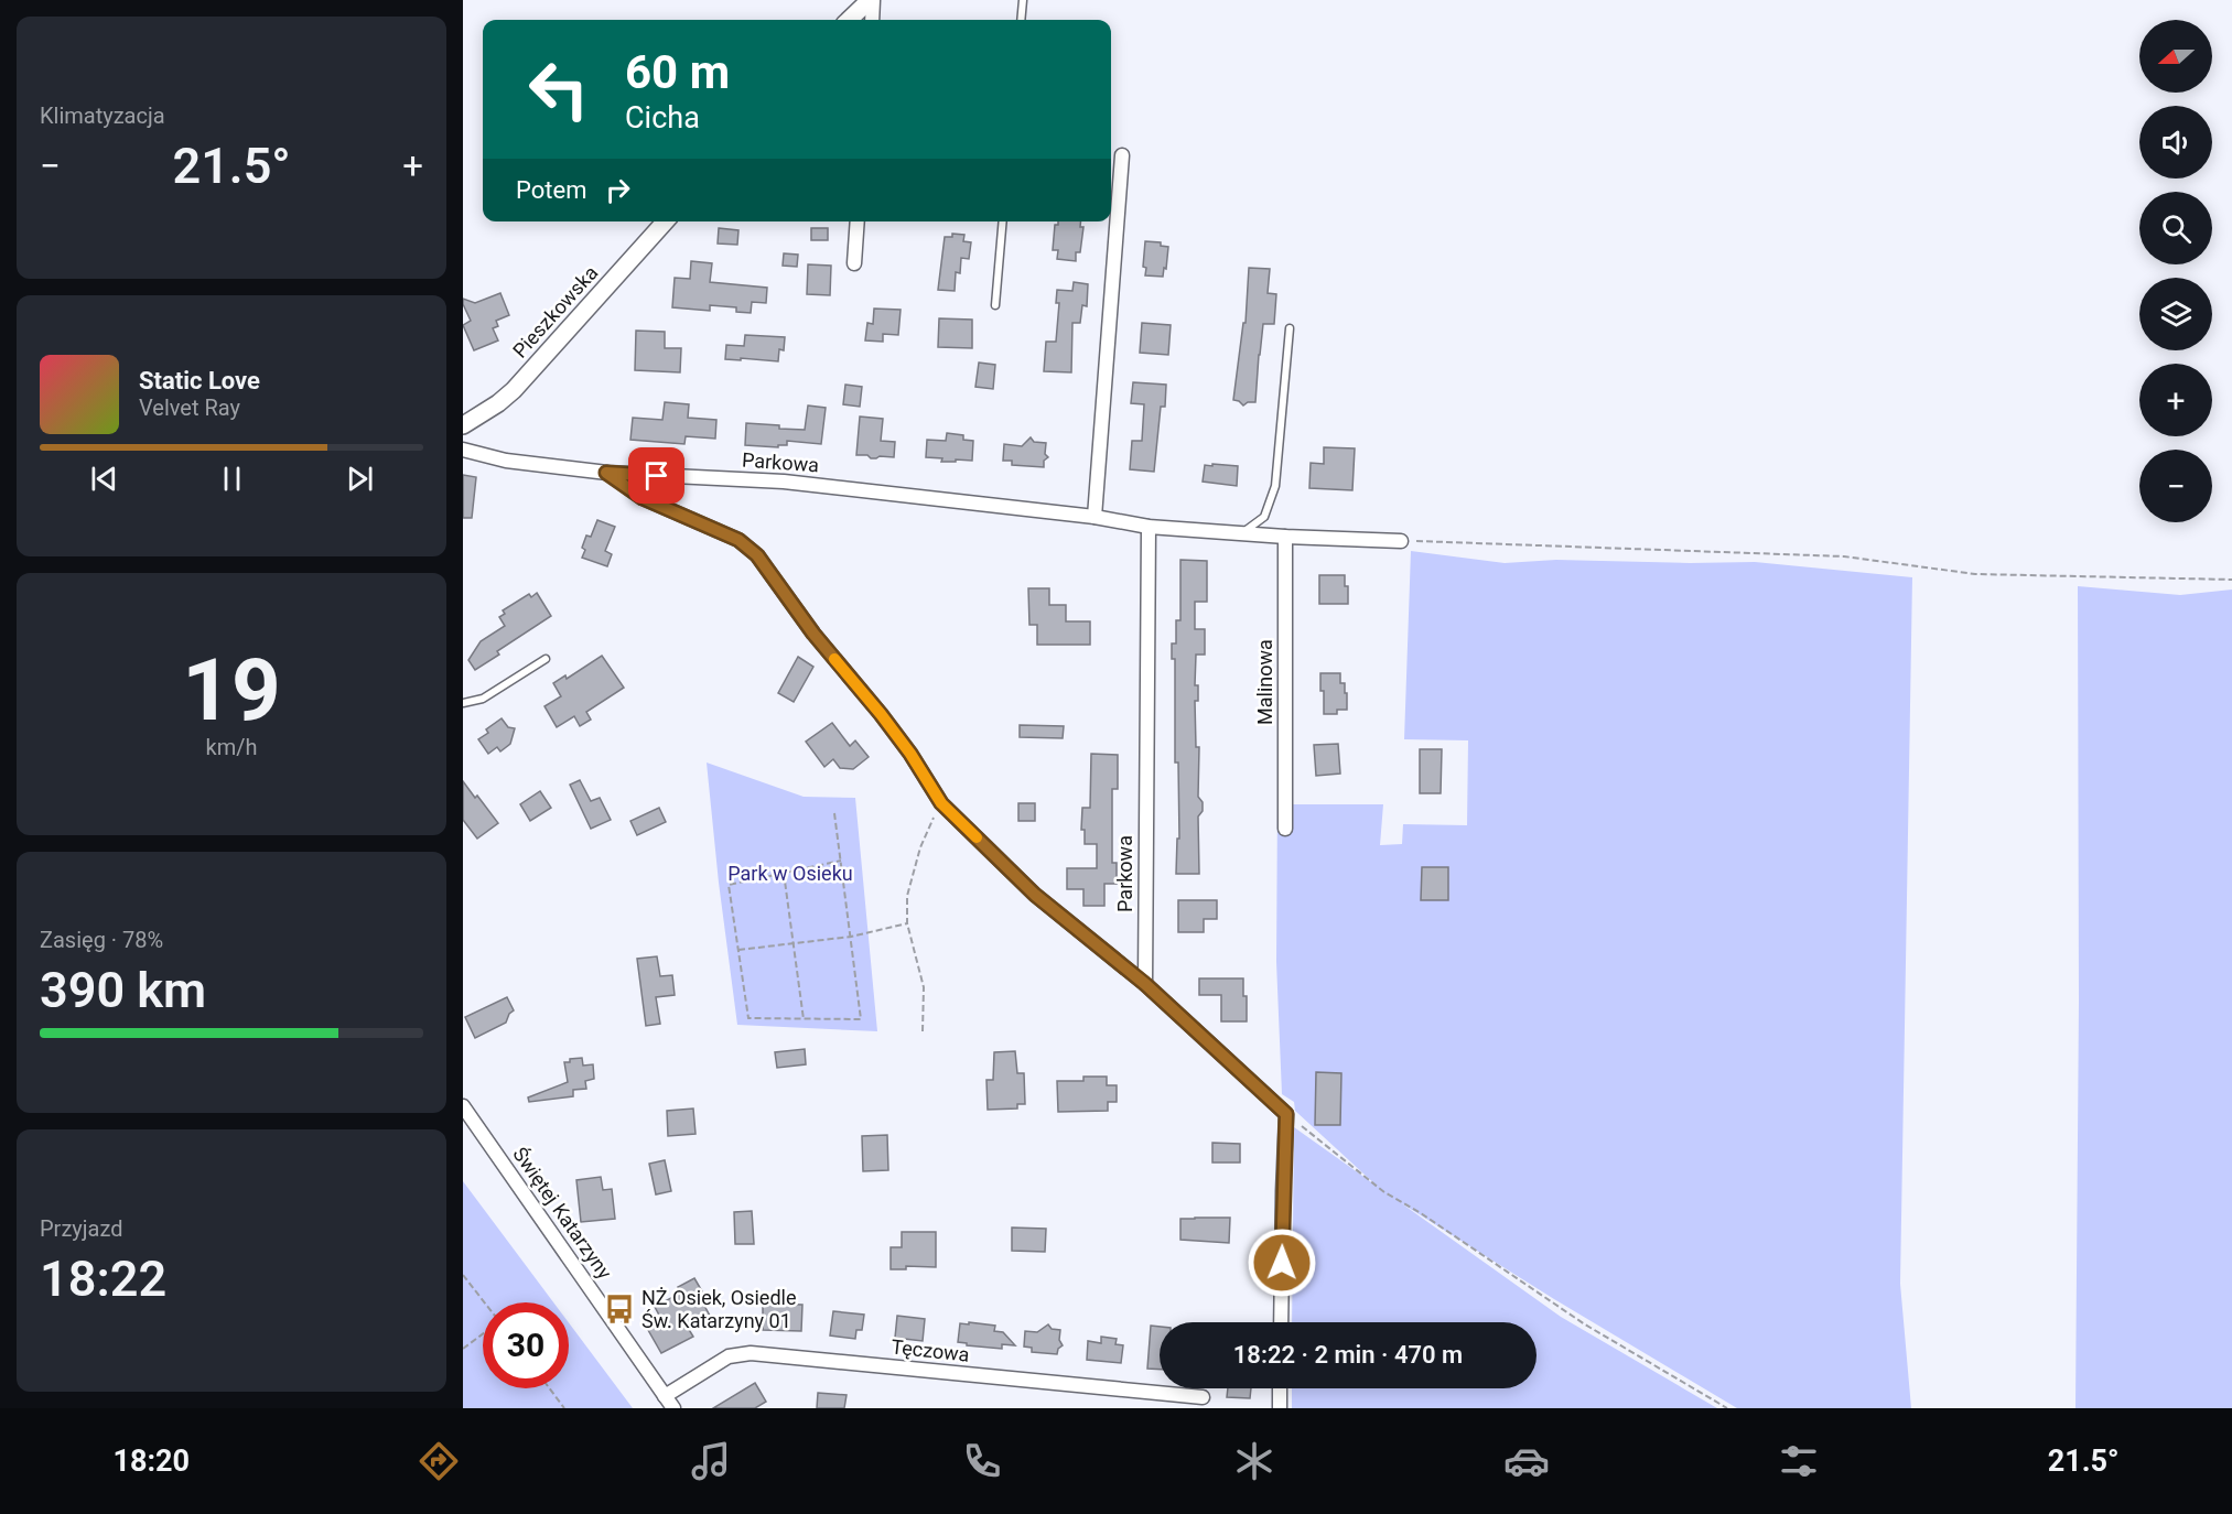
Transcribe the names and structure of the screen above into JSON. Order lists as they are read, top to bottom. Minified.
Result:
{"streets":{"street":["Pieszkowska","Parkowa","Malinowa","Świętej Katarzyny","Tęczowa"]},"crossings":[["Parkowa","Malinowa"],["Świętej Katarzyny","Tęczowa"]],"parks":["Park w Osieku"],"places":{"bus stop":["NŻ Osiek, Osiedle Św. Katarzyny 01"]},"north":"left","page":{"tile":["Klimatyzacja",["19","km/h"],["Zasięg · 78%","390 km"],["Przyjazd","18:22"]],"map_buttons":["+","−"],"turn":["60 m","Cicha"],"heat":["−","21.5°","+"],"then":"Potem","song":["Static Love","Velvet Ray"],"limit":"30","trip":"18:22 · 2 min · 470 m","tabs":["18:20","21.5°"]}}
